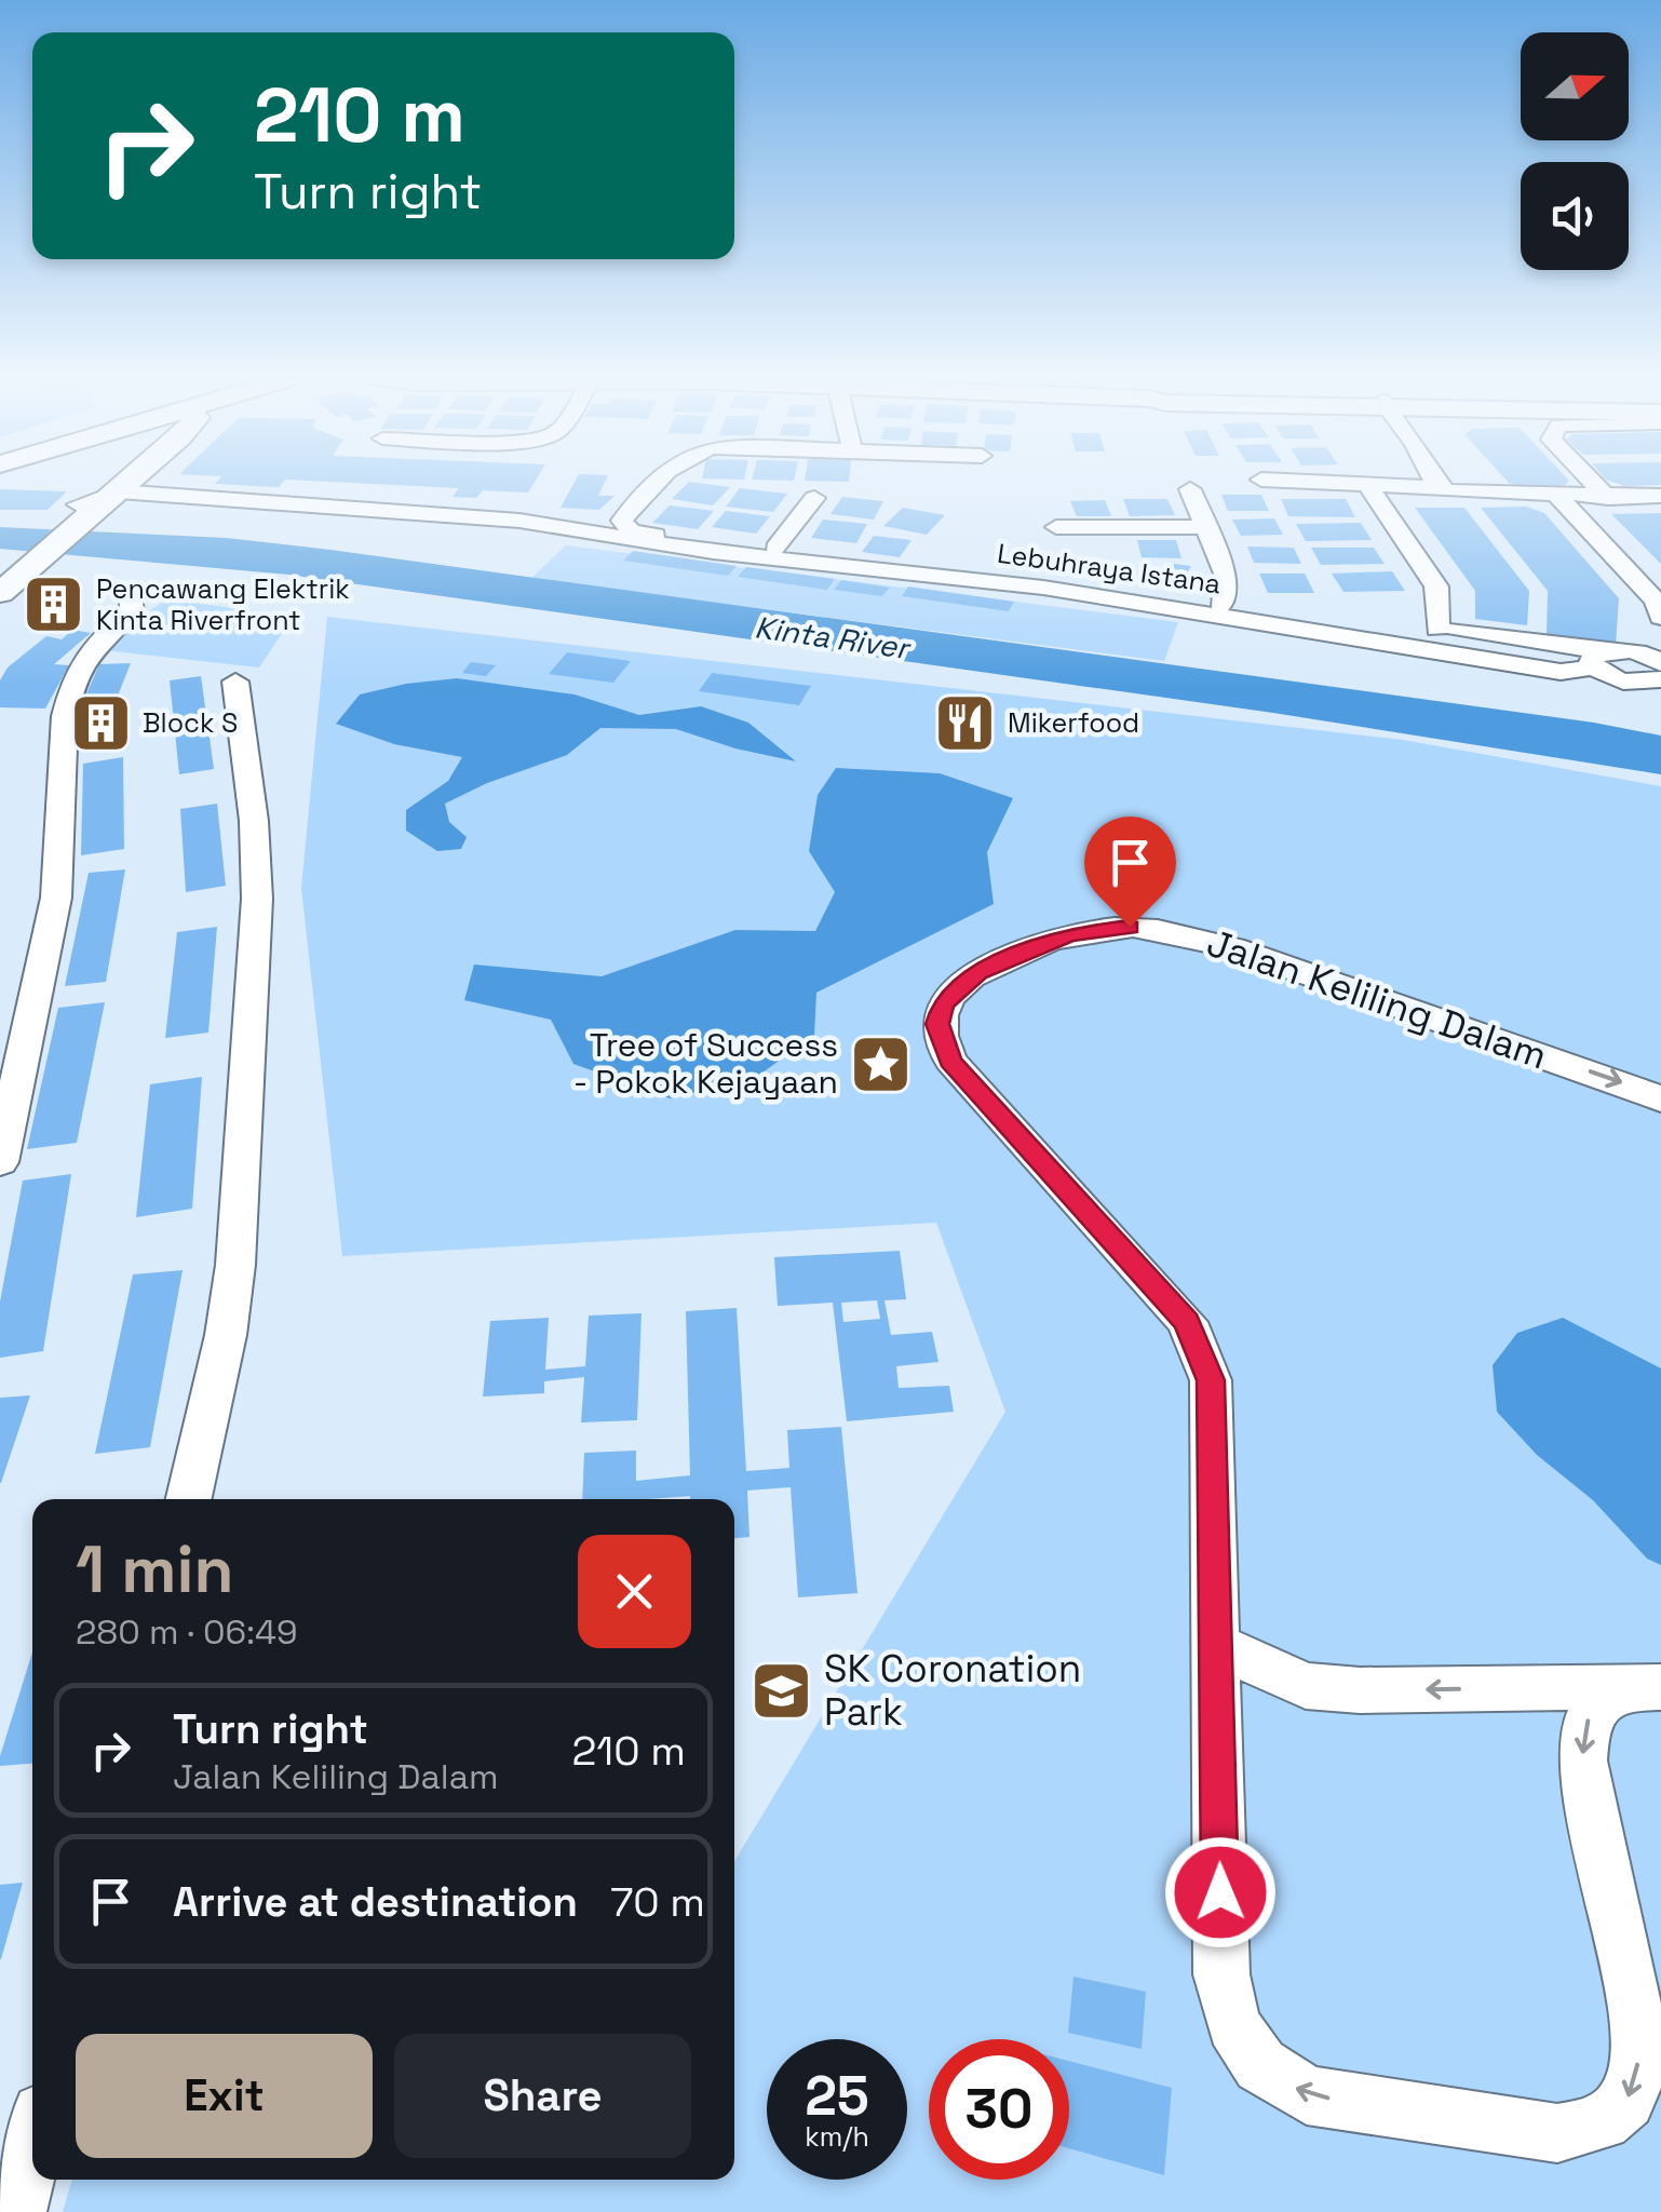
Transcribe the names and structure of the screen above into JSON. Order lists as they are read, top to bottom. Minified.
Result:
{"streets":{"street":["Lebuhraya Istana","Jalan Keliling Dalam"]},"water":["Kinta River"],"places":{"building":["Pencawang Elektrik Kinta Riverfront","Block S"],"restaurant":["Mikerfood"],"place":["Tree of Success - Pokok Kejayaan"],"school or university":["SK Coronation Park"]},"north":"right","page":{"turn":["210 m","Turn right"],"heading":["1 min","280 m · 06:49"],"list":[{"name":"Turn right","note":"Jalan Keliling Dalam","value":"210 m"},{"name":"Arrive at destination","value":"70 m"}],"buttons":["Exit","Share"],"speed":"25 km/h","limit":"30"}}
